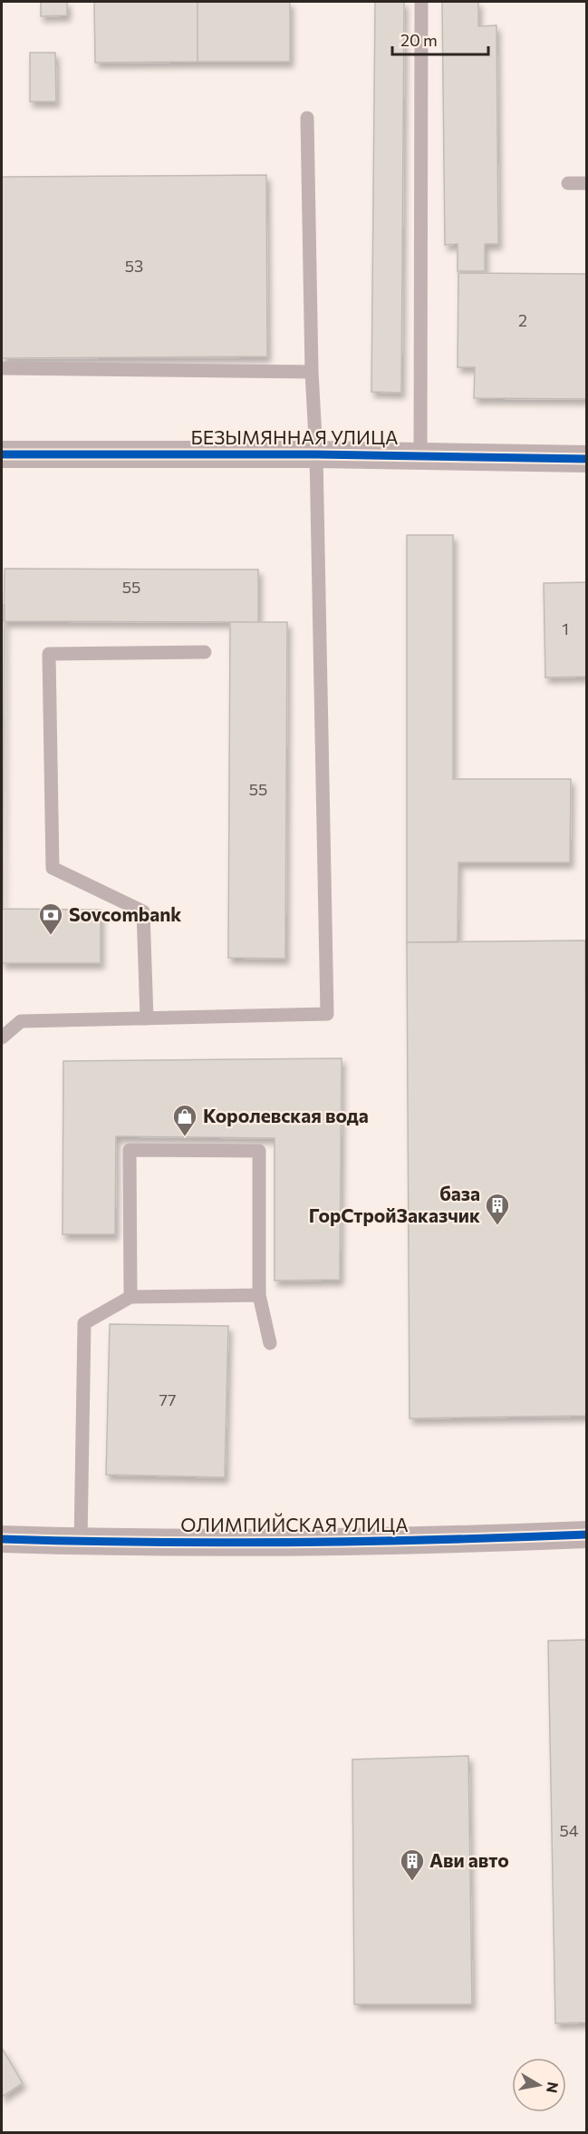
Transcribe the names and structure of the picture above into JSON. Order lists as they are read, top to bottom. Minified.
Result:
{"streets":{"street":["БЕЗЫМЯННАЯ УЛИЦА","ОЛИМПИЙСКАЯ УЛИЦА"]},"places":{"bank":["Sovcombank"],"shop":["Королевская вода"],"building":["база ГорСтройЗаказчик","Ави авто"]},"house_numbers":["53","2","55","1","55","77","54"],"scale_bar":"20 m","north":"right"}
